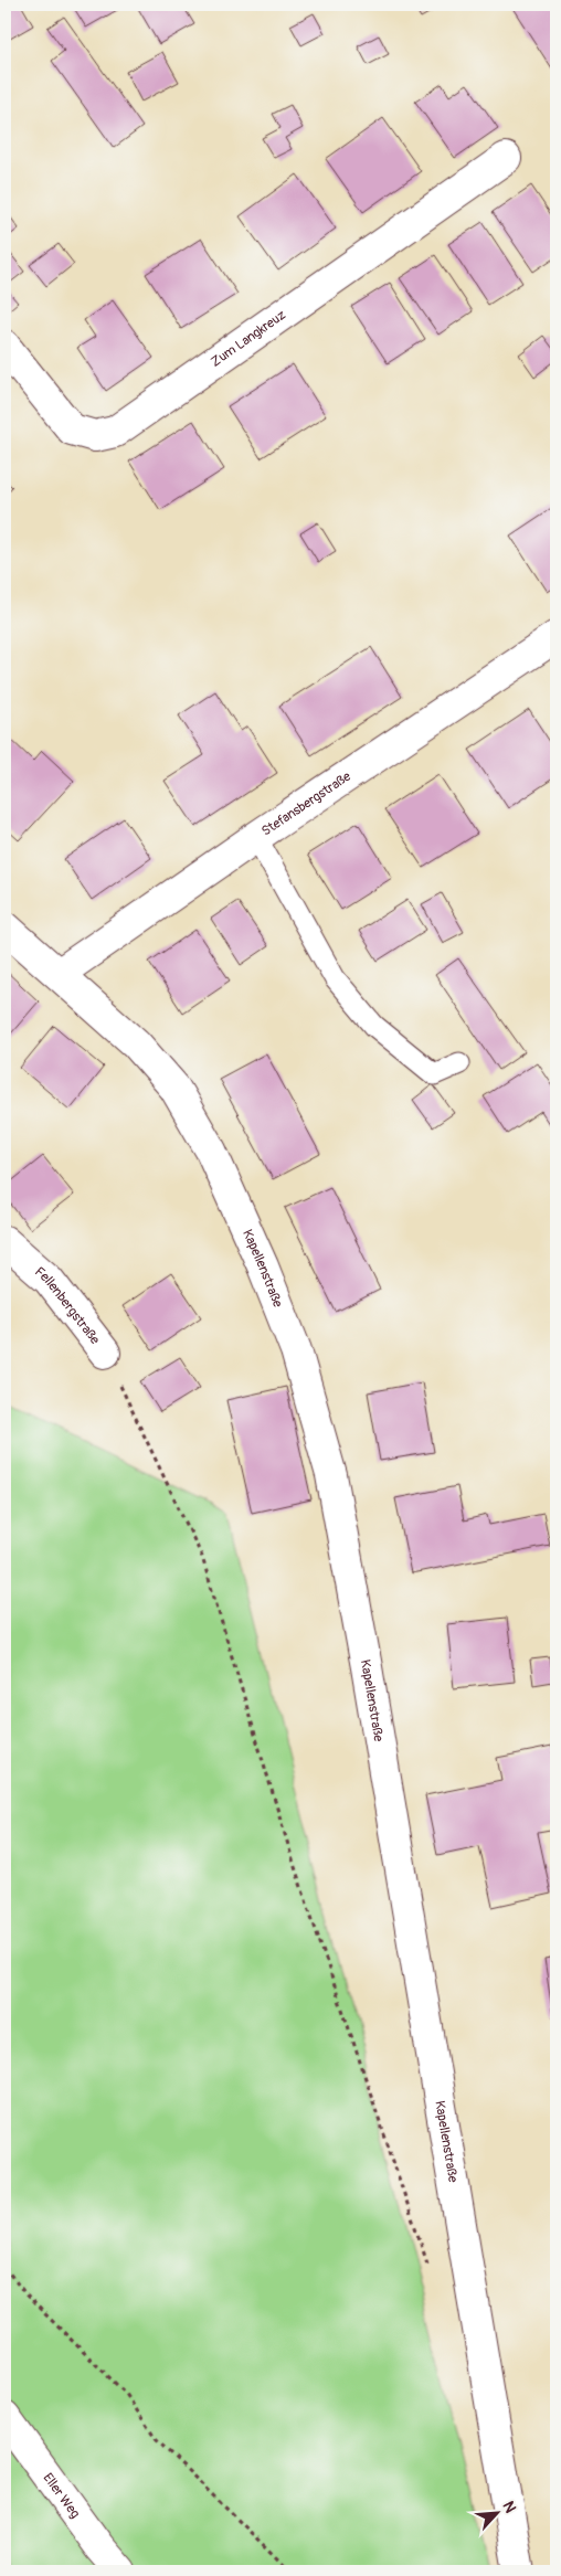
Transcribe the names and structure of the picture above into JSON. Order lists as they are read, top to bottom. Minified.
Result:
{"streets":{"street":["Zum Langkreuz","Stefansbergstraße","Kapellenstraße","Fellenbergstraße","Eller Weg"]},"crossings":[["Stefansbergstraße","Kapellenstraße"]],"north":"top right"}
